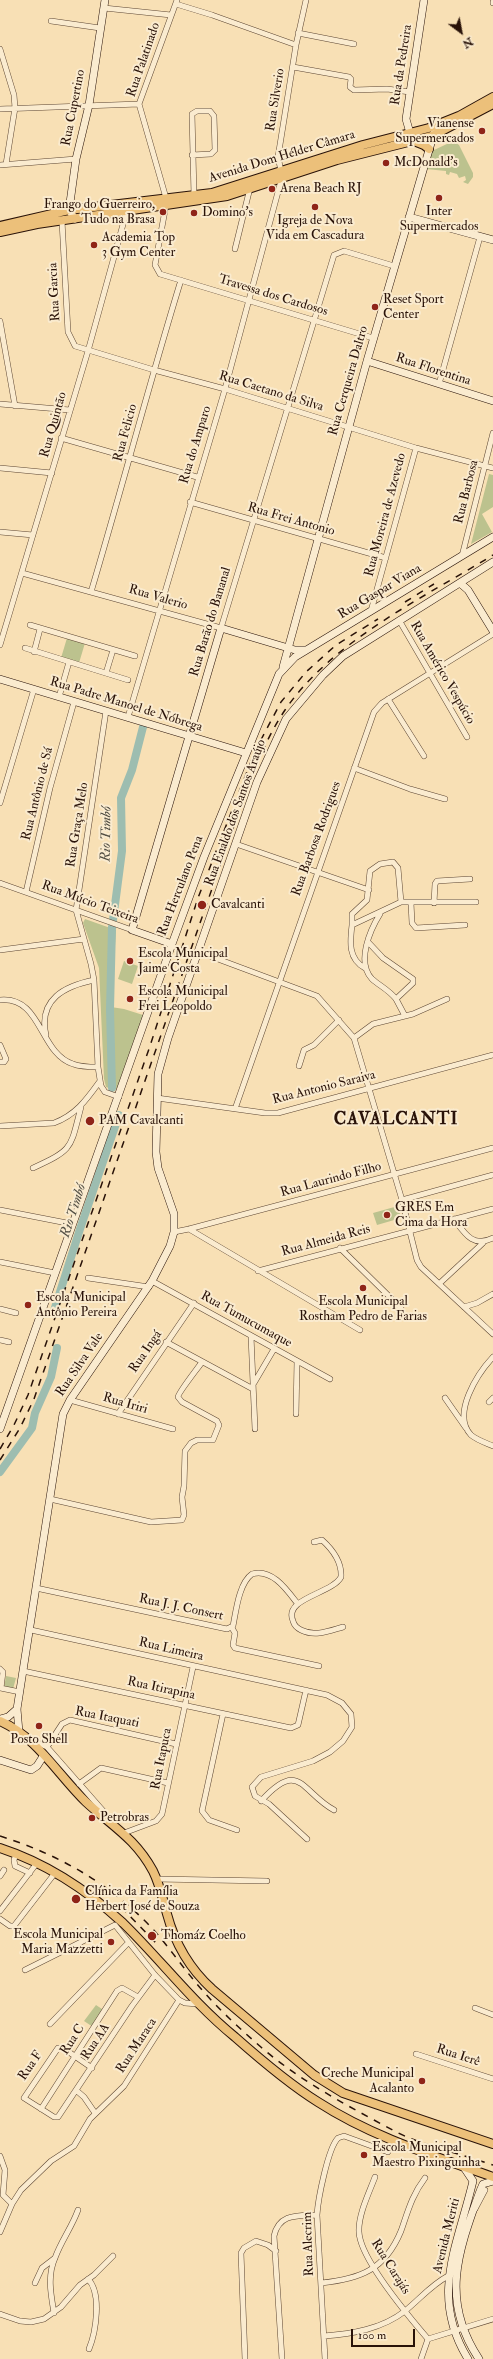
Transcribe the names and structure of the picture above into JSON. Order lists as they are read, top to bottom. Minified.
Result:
{"streets":{"main road":["Rua da Pedreira","Rua Cupertino","Avenida Dom Hélder Câmara","Rua Florentina","Rua Cerqueira Daltro","Rua Gaspar Viana","Rua Valerio","Rua Barão do Bananal","Rua Padre Manoel de Nóbrega","Rua Enaldo dos Santos Araújo","Rua Herculano Pena","Rua Múcio Teixeira","Rua Silva Vale","Avenida Meriti"],"street":["Rua Palatinado","Rua Silverio","Rua Garcia","Travessa dos Cardosos","Rua Caetano da Silva","Rua Quintão","Rua Felicio","Rua do Amparo","Rua Barbosa","Rua Moreira de Azevedo","Rua Frei Antonio","Rua Américo Vespúcio","Rua Antônio de Sá","Rua Graça Melo","Rua Barbosa Rodrigues","Rua Antonio Saraiva","Rua Laurindo Filho","Rua Almeida Reis","Rua Tumucumaque","Rua Ingá","Rua Iriri","Rua J. J. Consert","Rua Limeira","Rua Itirapina","Rua Itaquati","Rua Itapuca","Rua C","Rua AA","Rua Maraca","Rua Ierê","Rua F","Rua Alecrim","Rua Carajás"]},"crossings":[["Rua Palatinado","Avenida Dom Hélder Câmara"],["Rua Palatinado","Travessa dos Cardosos"],["Rua da Pedreira","Avenida Dom Hélder Câmara"],["Rua Silverio","Avenida Dom Hélder Câmara"],["Rua Silverio","Rua do Amparo"],["Rua Cupertino","Avenida Dom Hélder Câmara"],["Avenida Dom Hélder Câmara","Rua Garcia"],["Avenida Dom Hélder Câmara","Travessa dos Cardosos"],["Avenida Dom Hélder Câmara","Rua Cerqueira Daltro"],["Avenida Dom Hélder Câmara","Rua Quintão"],["Avenida Dom Hélder Câmara","Rua do Amparo"],["Rua Garcia","Rua Caetano da Silva"],["Rua Garcia","Rua Quintão"],["Travessa dos Cardosos","Rua Cerqueira Daltro"],["Travessa dos Cardosos","Rua Felicio"],["Travessa dos Cardosos","Rua do Amparo"],["Travessa dos Cardosos","Rua Barão do Bananal"],["Rua Florentina","Rua Cerqueira Daltro"],["Rua Cerqueira Daltro","Rua Caetano da Silva"],["Rua Cerqueira Daltro","Rua Frei Antonio"],["Rua Cerqueira Daltro","Rua Gaspar Viana"],["Rua Cerqueira Daltro","Rua Valerio"],["Rua Cerqueira Daltro","Rua Barão do Bananal"],["Rua Cerqueira Daltro","Rua Herculano Pena"],["Rua Caetano da Silva","Rua Quintão"],["Rua Caetano da Silva","Rua Felicio"],["Rua Caetano da Silva","Rua do Amparo"],["Rua Caetano da Silva","Rua Barbosa"],["Rua Caetano da Silva","Rua Moreira de Azevedo"],["Rua Caetano da Silva","Rua Barão do Bananal"],["Rua Quintão","Rua Valerio"],["Rua Felicio","Rua Valerio"],["Rua do Amparo","Rua Frei Antonio"],["Rua do Amparo","Rua Valerio"],["Rua do Amparo","Rua Padre Manoel de Nóbrega"],["Rua Barbosa","Rua Gaspar Viana"],["Rua Moreira de Azevedo","Rua Frei Antonio"],["Rua Moreira de Azevedo","Rua Gaspar Viana"],["Rua Frei Antonio","Rua Barão do Bananal"],["Rua Gaspar Viana","Rua Herculano Pena"],["Rua Valerio","Rua Barão do Bananal"],["Rua Barão do Bananal","Rua Padre Manoel de Nóbrega"],["Rua Barão do Bananal","Rua Múcio Teixeira"],["Rua Américo Vespúcio","Rua Enaldo dos Santos Araújo"],["Rua Américo Vespúcio","Rua Barbosa Rodrigues"],["Rua Padre Manoel de Nóbrega","Rua Antônio de Sá"],["Rua Padre Manoel de Nóbrega","Rua Graça Melo"],["Rua Padre Manoel de Nóbrega","Rua Herculano Pena"],["Rua Antônio de Sá","Rua Múcio Teixeira"],["Rua Enaldo dos Santos Araújo","Rua Antonio Saraiva"],["Rua Enaldo dos Santos Araújo","Rua Silva Vale"],["Rua Graça Melo","Rua Múcio Teixeira"],["Rua Barbosa Rodrigues","Rua Antonio Saraiva"],["Rua Herculano Pena","Rua Múcio Teixeira"],["Rua Antonio Saraiva","Rua Silva Vale"],["Rua Laurindo Filho","Rua Silva Vale"],["Rua Tumucumaque","Rua Ingá"],["Rua Tumucumaque","Rua Silva Vale"],["Rua Ingá","Rua Iriri"],["Rua Silva Vale","Rua Iriri"],["Rua Silva Vale","Rua J. J. Consert"],["Rua Silva Vale","Rua Limeira"],["Rua Silva Vale","Rua Itirapina"],["Rua Limeira","Rua Itirapina"],["Rua Limeira","Rua Itapuca"],["Rua Itirapina","Rua Itapuca"],["Rua Itaquati","Rua Itapuca"],["Rua C","Rua AA"],["Rua C","Rua F"],["Rua AA","Rua F"]],"districts":["CAVALCANTI"],"water":["Rio Timbó"],"places":["Vianense Supermercados","McDonald's","Arena Beach RJ","Inter Supermercados","Igreja de Nova Vida em Cascadura","Frango do Guerreiro, Tudo na Brasa","Domino's","Academia Top 3 Gym Center","Reset Sport Center","Cavalcanti","Escola Municipal Jaime Costa","Escola Municipal Frei Leopoldo","PAM Cavalcanti","GRES Em Cima da Hora","Escola Municipal Rostham Pedro de Farias","Escola Municipal Antônio Pereira","Posto Shell","Petrobras","Clínica da Família Herbert José de Souza","Thomáz Coelho","Escola Municipal Maria Mazzetti","Creche Municipal Acalanto","Escola Municipal Maestro Pixinguinha"],"scale_bar":"100 m","north":"bottom right"}
